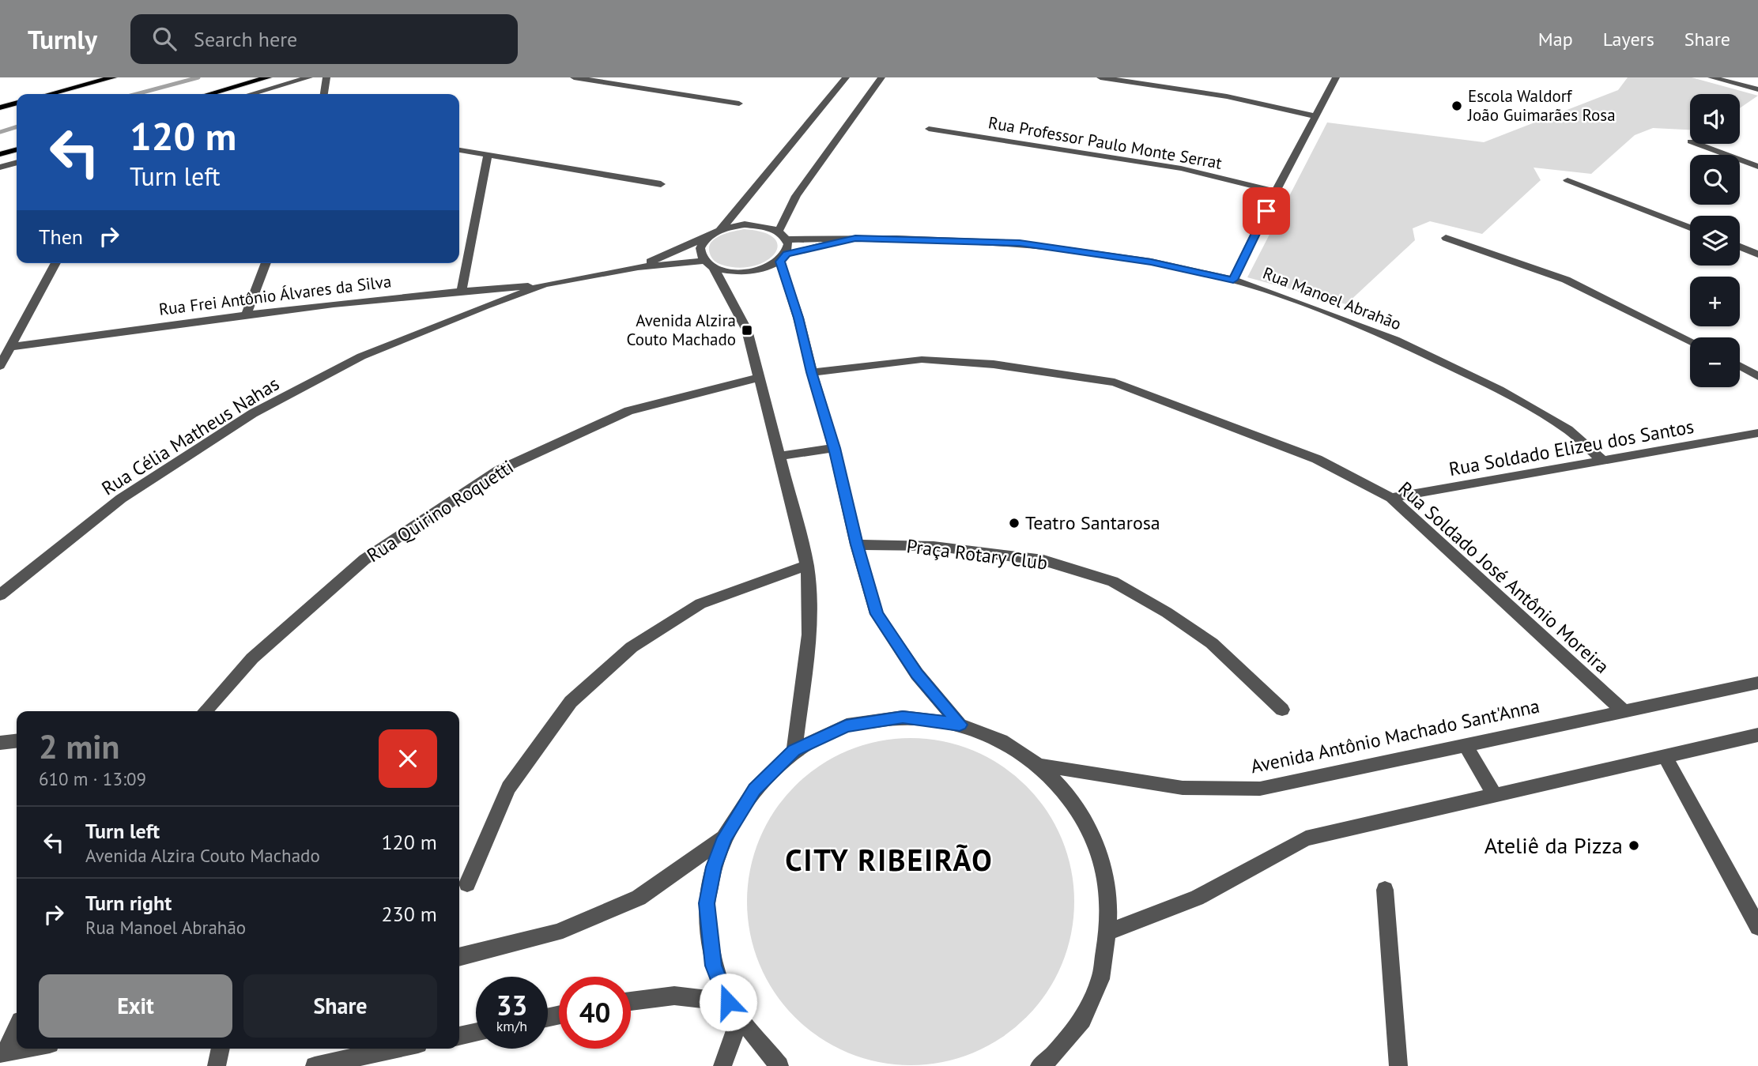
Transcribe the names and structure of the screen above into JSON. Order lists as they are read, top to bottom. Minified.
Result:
{"streets":{"street":["Rua Professor Paulo Monte Serrat","Rua Frei Antônio Álvares da Silva","Rua Manoel Abrahão","Rua Célia Matheus Nahas","Rua Soldado Elizeu dos Santos","Rua Quirino Roquetti","Praça Rotary Club","Rua Soldado José Antônio Moreira","Avenida Antônio Machado Sant'Anna"]},"crossings":[["Rua Frei Antônio Álvares da Silva","Rua Célia Matheus Nahas"],["Rua Manoel Abrahão","Rua Célia Matheus Nahas"],["Rua Manoel Abrahão","Rua Soldado Elizeu dos Santos"],["Rua Soldado Elizeu dos Santos","Rua Soldado José Antônio Moreira"],["Rua Soldado José Antônio Moreira","Avenida Antônio Machado Sant'Anna"]],"districts":["CITY RIBEIRÃO"],"places":{"other":["Escola Waldorf João Guimarães Rosa","Teatro Santarosa","Ateliê da Pizza"],"transit":["Avenida Alzira Couto Machado"]},"page":{"header":"Turnly","search":"Search here","nav":["Map","Layers","Share"],"map_buttons":["+","−"],"turn":["120 m","Turn left"],"then":"Then","heading":["2 min","610 m · 13:09"],"list":[{"name":"Turn left","note":"Avenida Alzira Couto Machado","value":"120 m"},{"name":"Turn right","note":"Rua Manoel Abrahão","value":"230 m"}],"buttons":["Exit","Share"],"speed":"33 km/h","limit":"40"}}
